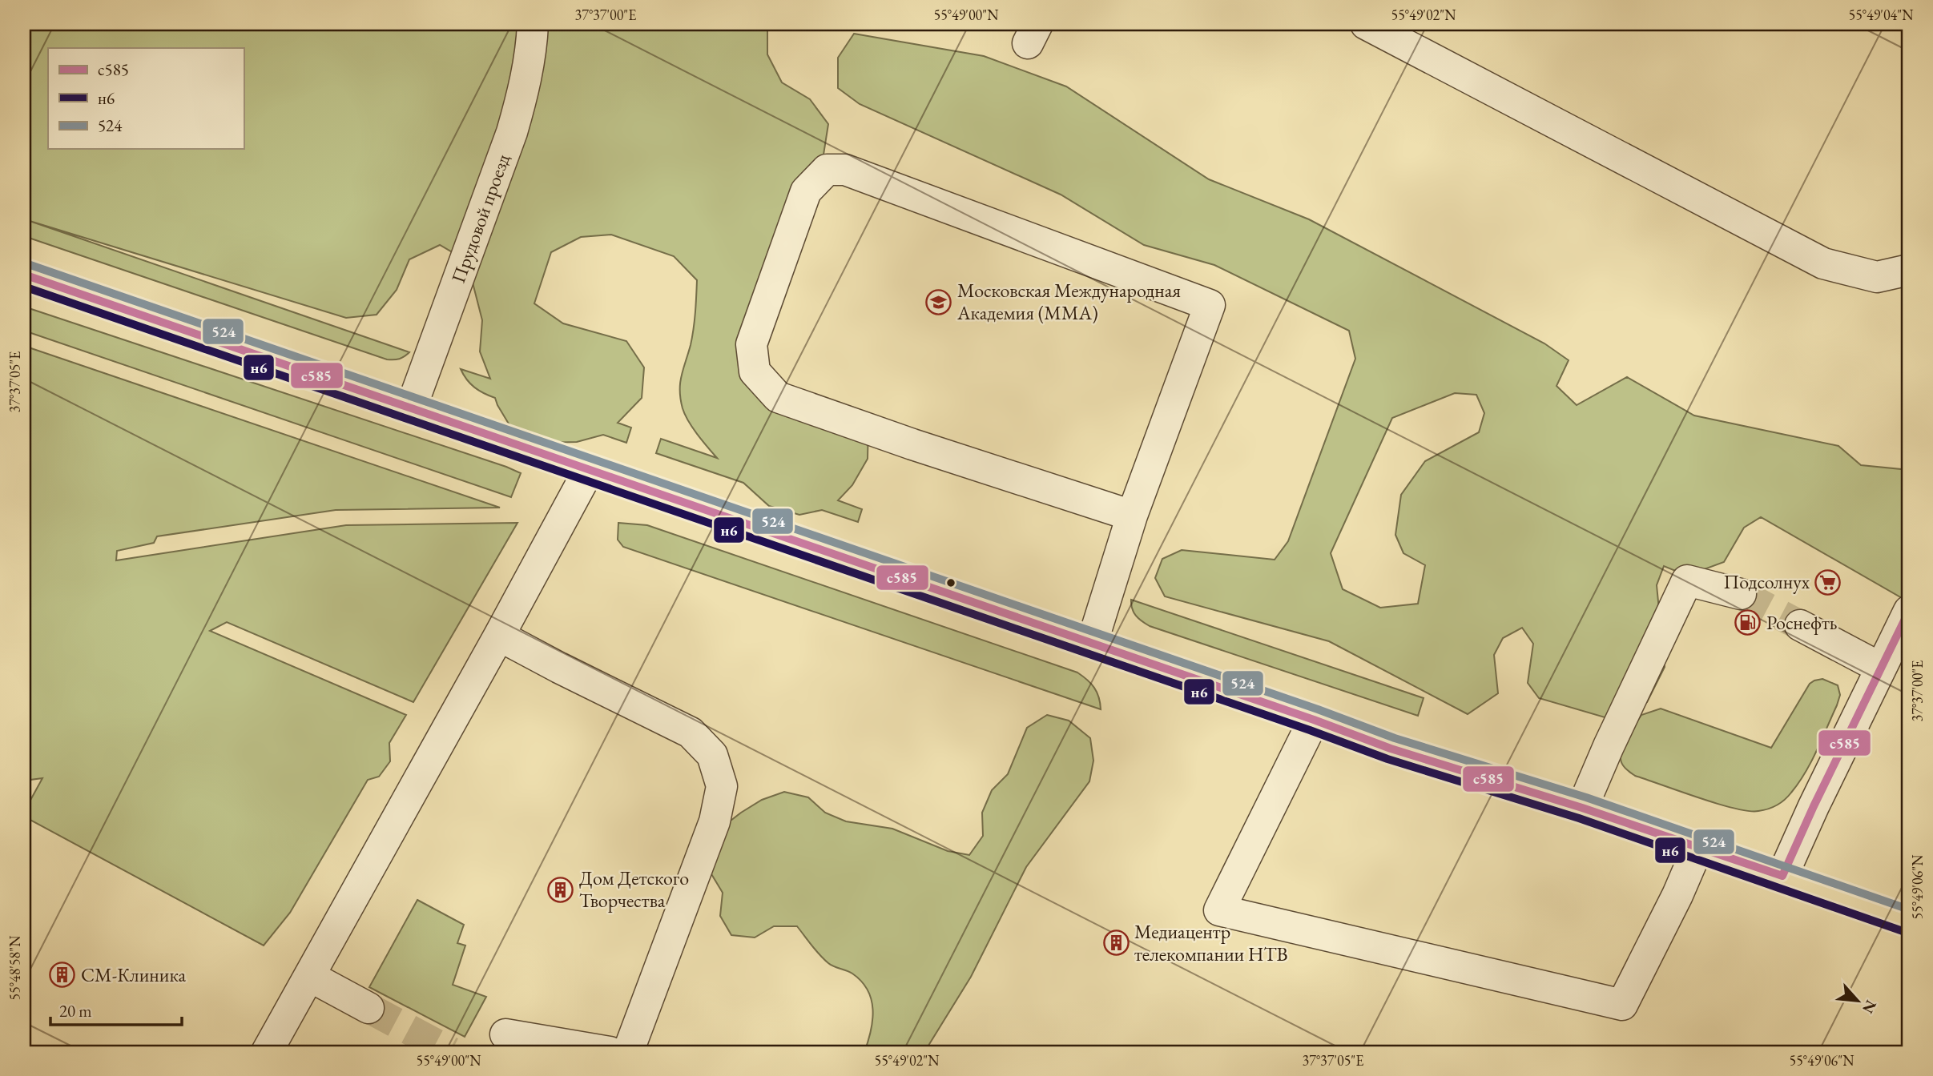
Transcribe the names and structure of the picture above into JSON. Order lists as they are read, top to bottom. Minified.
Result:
{"streets":{"street":["Прудовой проезд"]},"places":{"school or university":["Московская Международная Академия (ММА)"],"supermarket":["Подсолнух"],"fuel station":["Роснефть"],"building":["Дом Детского Творчества","Медиацентр телекомпании НТВ","СМ-Клиника"]},"lines":["transit line 524","transit line с585","transit line н6"],"legend":["с585","н6","524"],"scale_bar":"20 m","north":"bottom right","coordinates":["37°37'00\"E","55°49'00\"N","55°49'02\"N","55°49'04\"N","37°37'05\"E","55°49'06\"N","55°48'58\"N"]}
